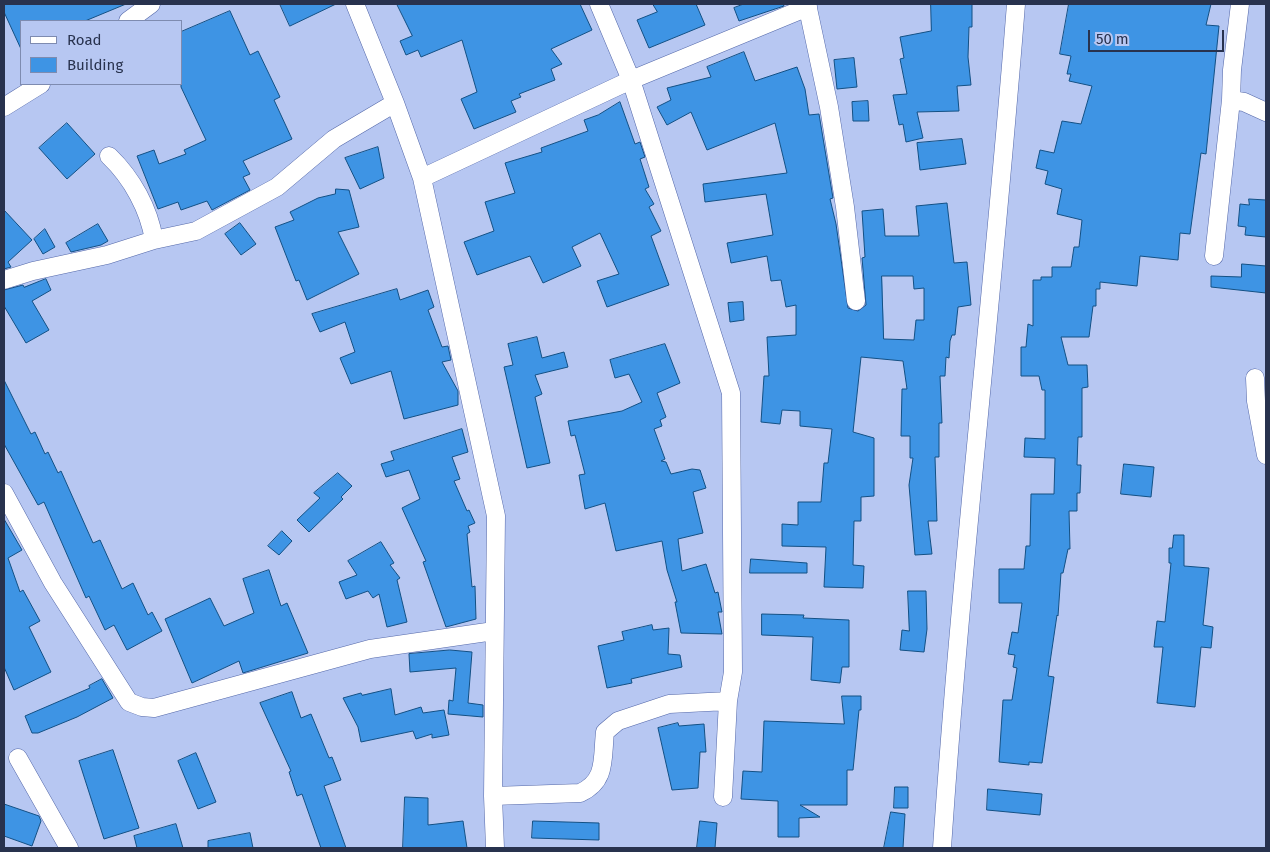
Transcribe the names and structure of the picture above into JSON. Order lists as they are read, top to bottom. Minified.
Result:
{"legend":["Road","Building"],"scale_bar":"50 m"}
